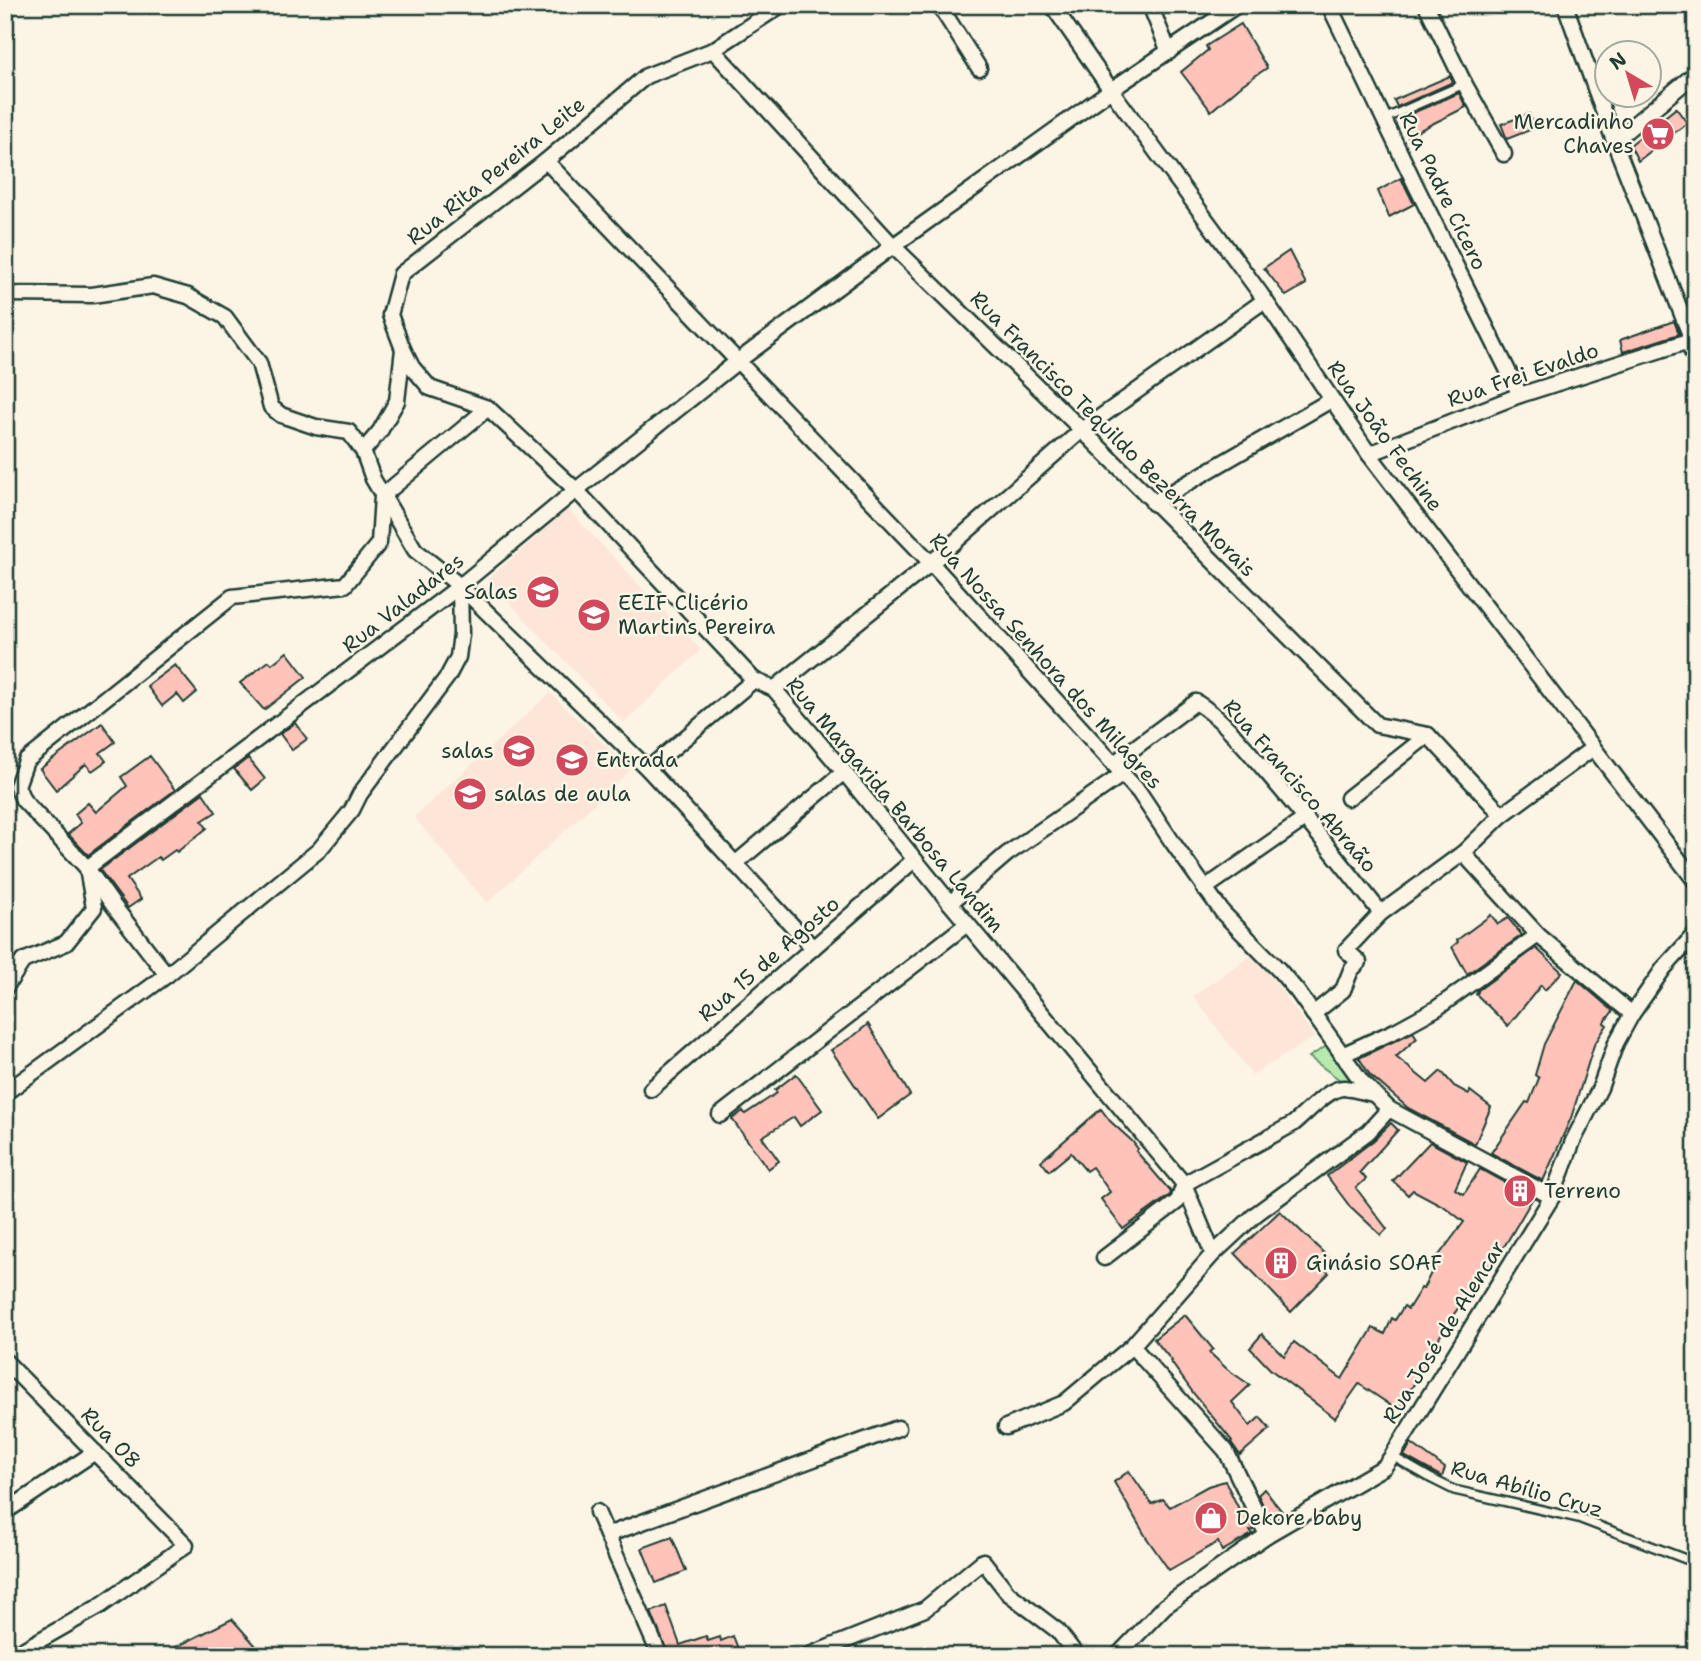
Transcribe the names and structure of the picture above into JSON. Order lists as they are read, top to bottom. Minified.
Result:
{"streets":{"street":["Rua Rita Pereira Leite","Rua Padre Cícero","Rua Frei Evaldo","Rua Francisco Tequildo Bezerra Morais","Rua João Fechine","Rua Valadares","Rua Nossa Senhora dos Milagres","Rua Francisco Abraão","Rua Margarida Barbosa Landim","Rua 15 de Agosto","Rua José de Alencar","Rua 08"],"lane":["Rua Abílio Cruz"]},"crossings":[["Rua Rita Pereira Leite","Rua Francisco Tequildo Bezerra Morais"],["Rua Rita Pereira Leite","Rua Nossa Senhora dos Milagres"],["Rua Rita Pereira Leite","Rua Margarida Barbosa Landim"],["Rua Padre Cícero","Rua Frei Evaldo"],["Rua Frei Evaldo","Rua João Fechine"],["Rua Francisco Tequildo Bezerra Morais","Rua Valadares"],["Rua João Fechine","Rua Valadares"],["Rua Valadares","Rua Nossa Senhora dos Milagres"],["Rua Valadares","Rua Margarida Barbosa Landim"],["Rua Nossa Senhora dos Milagres","Rua Francisco Abraão"],["Rua Nossa Senhora dos Milagres","Rua José de Alencar"],["Rua Margarida Barbosa Landim","Rua 15 de Agosto"],["Rua José de Alencar","Rua Abílio Cruz"]],"places":{"supermarket":["Mercadinho Chaves"],"school or university":["Salas","EEIF Clicério Martins Pereira","salas","Entrada","salas de aula"],"building":["Terreno","Ginásio SOAF"],"shop":["Dekore baby"]},"north":"top left"}
